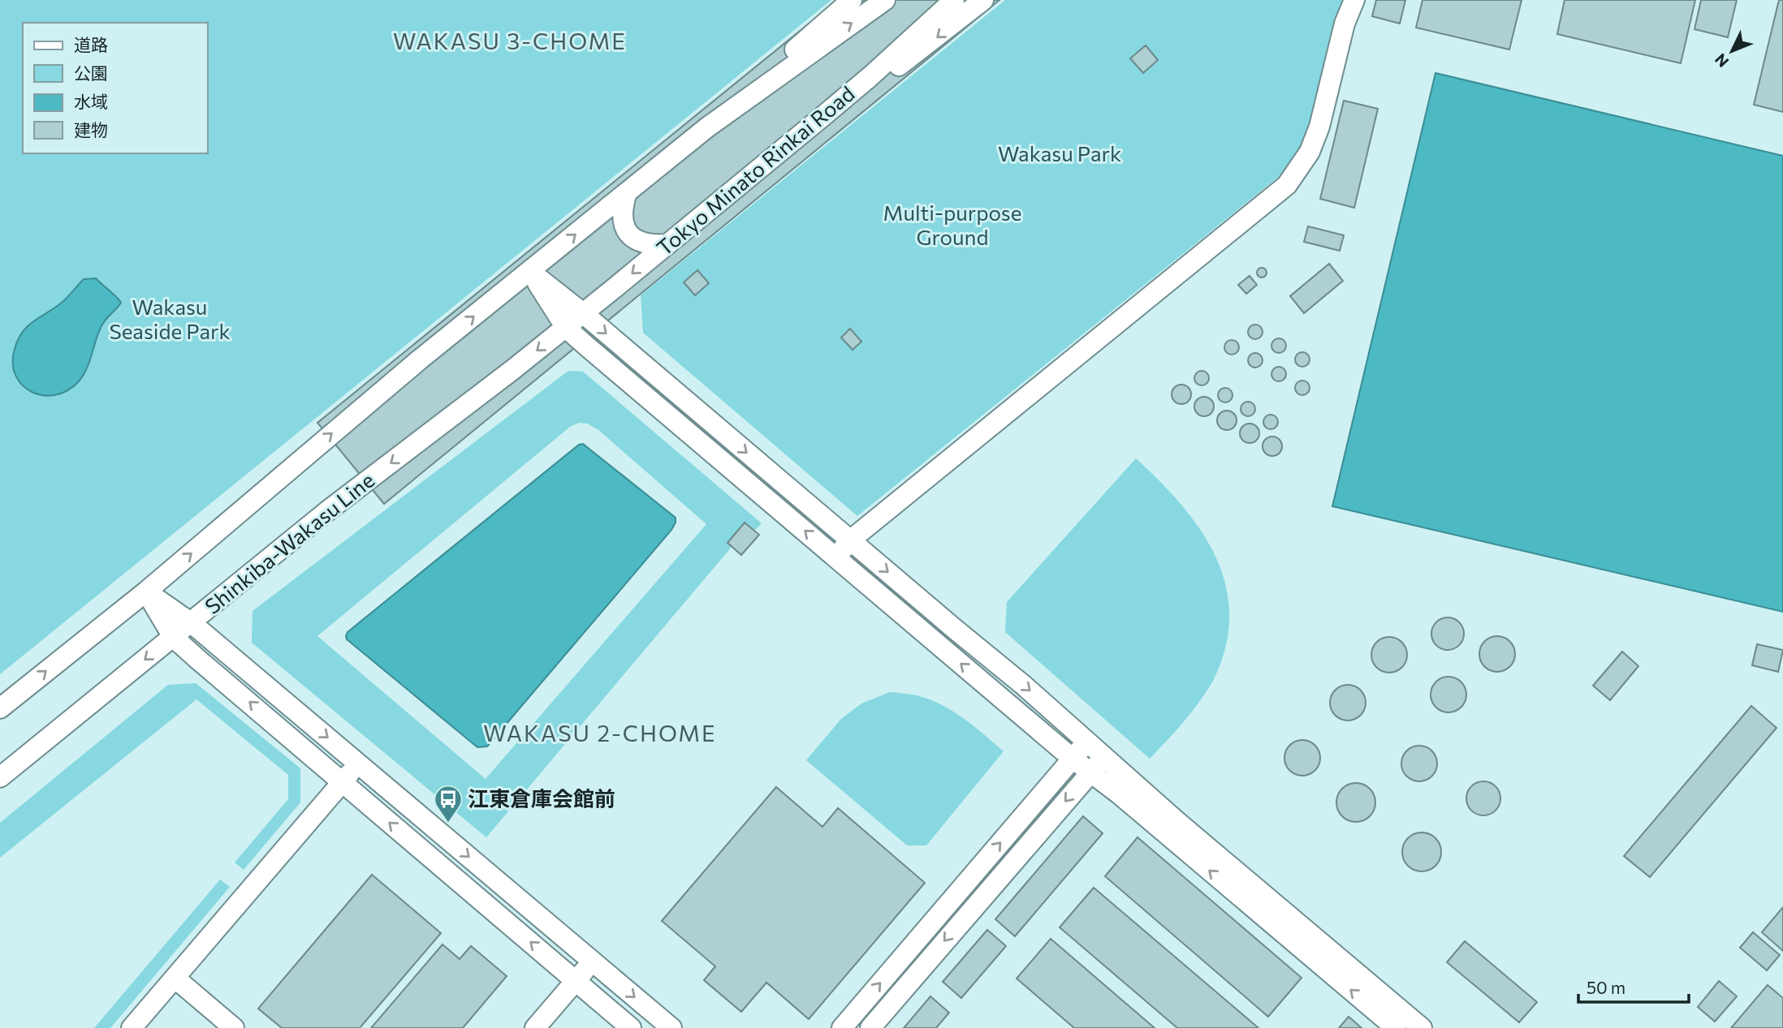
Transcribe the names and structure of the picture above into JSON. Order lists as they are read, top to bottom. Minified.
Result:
{"streets":{"street":["Tokyo Minato Rinkai Road","Shinkiba-Wakasu Line"]},"crossings":[["Tokyo Minato Rinkai Road","Shinkiba-Wakasu Line"]],"districts":["WAKASU 3-CHOME","WAKASU 2-CHOME"],"parks":["Wakasu Park","Multi-purpose Ground","Wakasu Seaside Park"],"places":{"bus stop":["江東倉庫会館前"]},"legend":["道路","公園","水域","建物"],"scale_bar":"50 m","north":"bottom left"}
